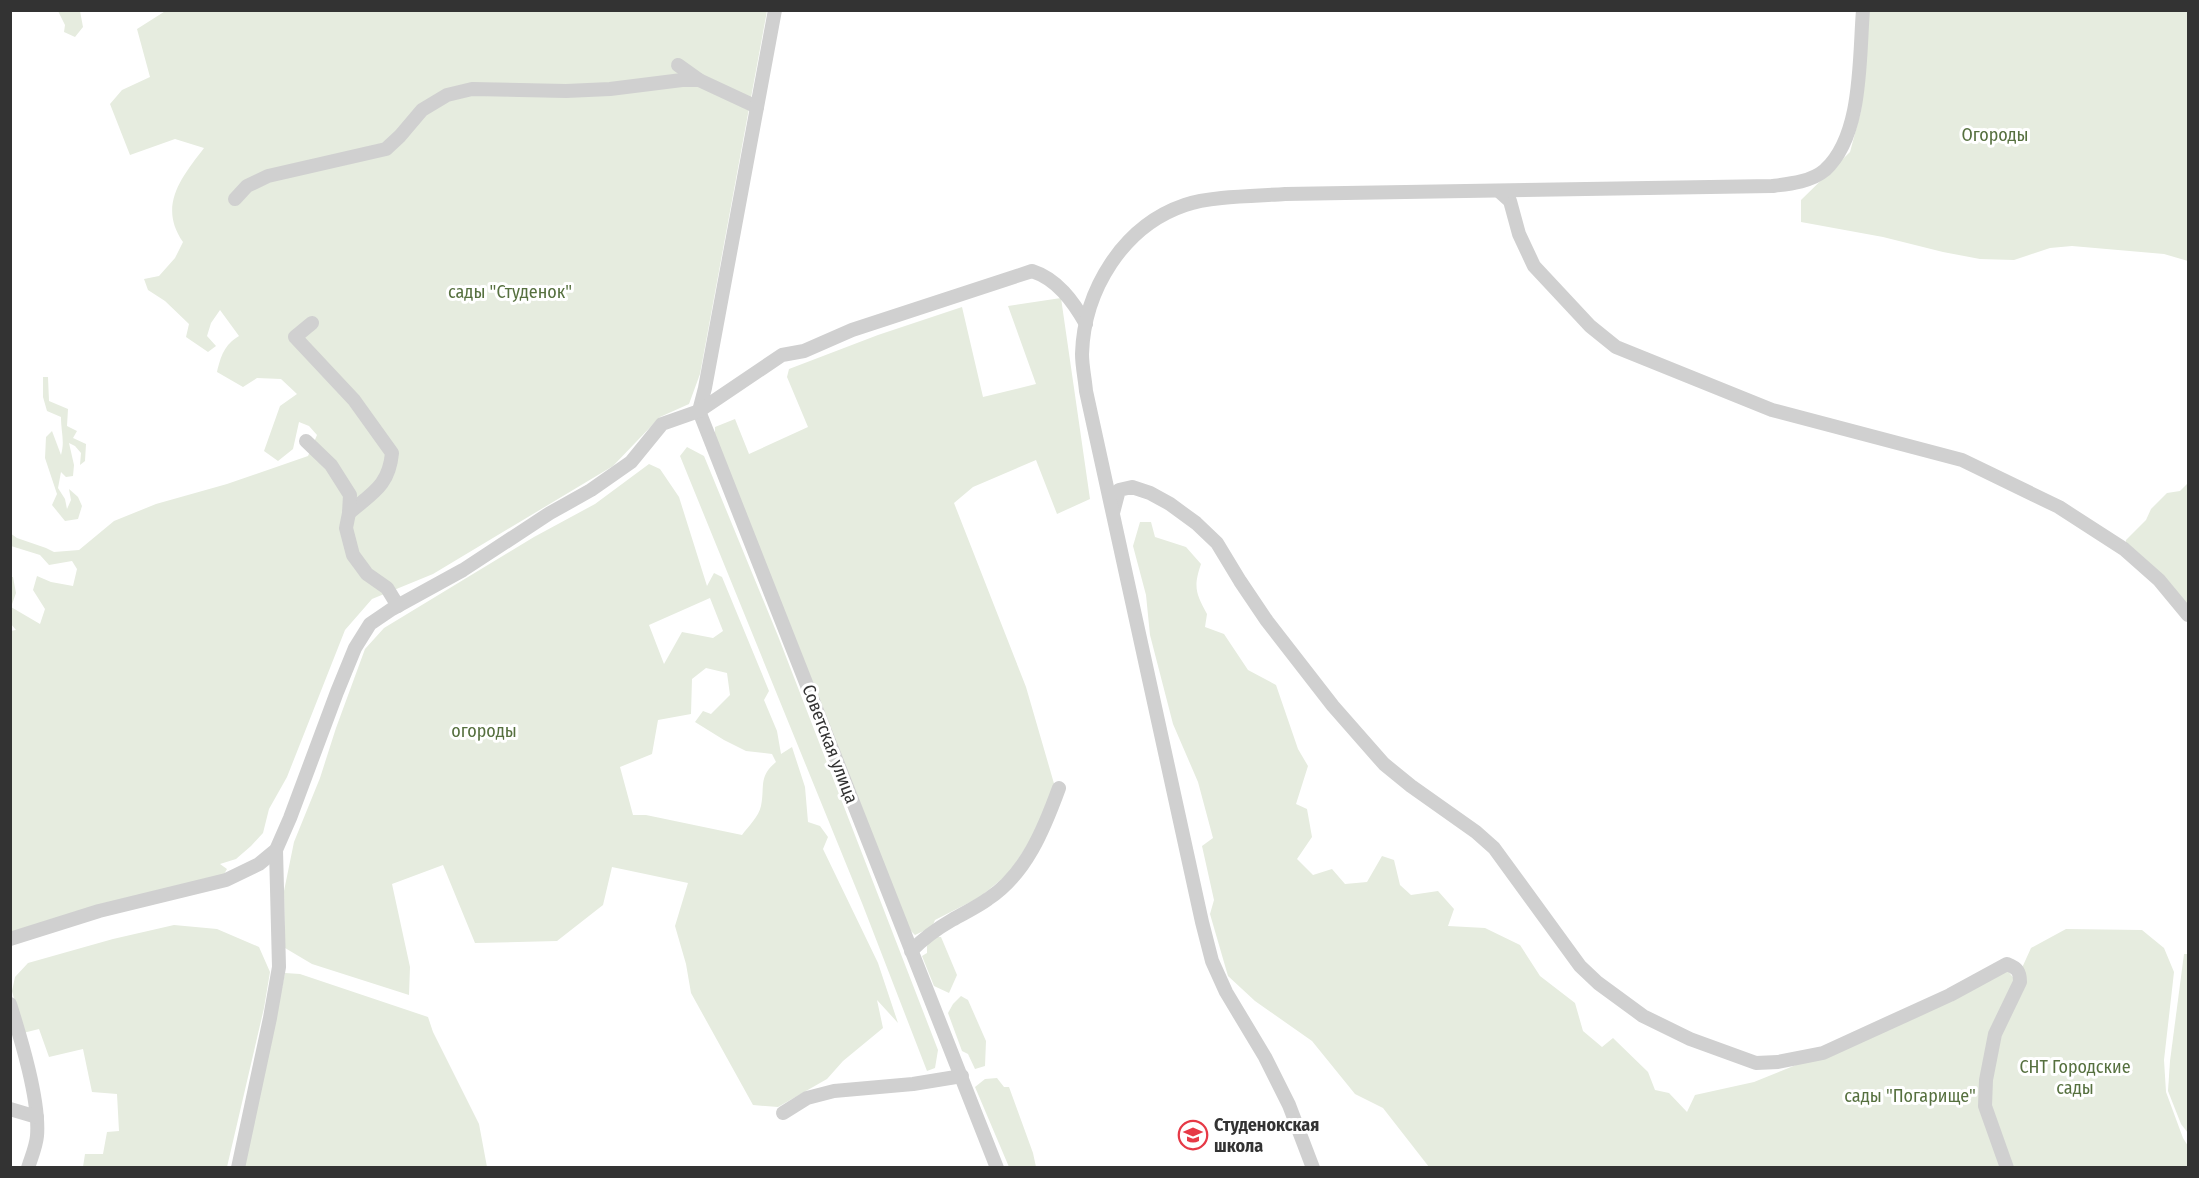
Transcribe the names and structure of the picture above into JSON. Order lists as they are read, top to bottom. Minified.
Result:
{"streets":{"street":["Советская улица"]},"parks":["Огороды","сады \"Студенок\"","огороды","СНТ Городские сады","сады \"Погарище\""],"places":{"school or university":["Студенокская школа"]}}
